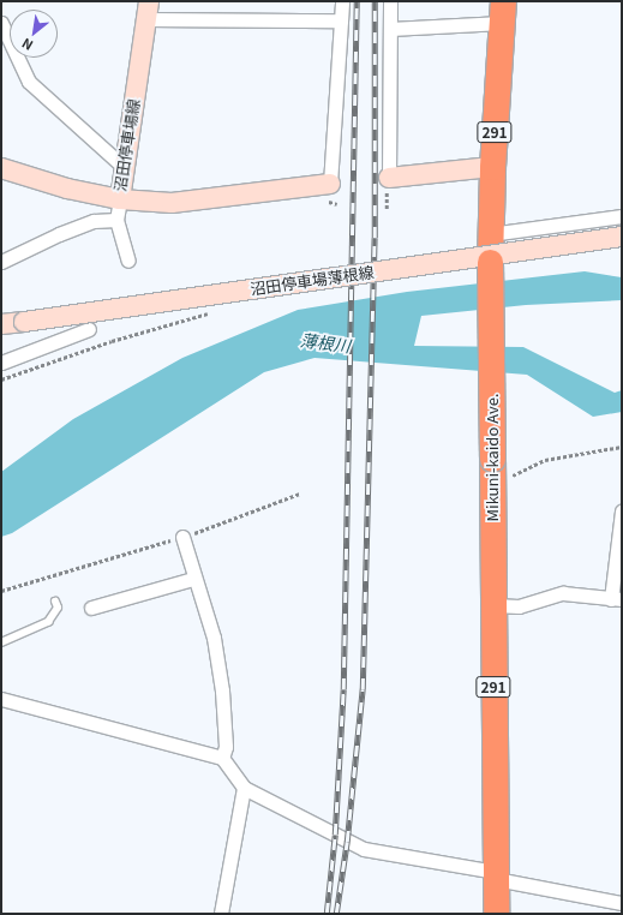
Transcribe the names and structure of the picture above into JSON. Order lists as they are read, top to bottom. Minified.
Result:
{"streets":{"highway":["291","Mikuni-kaido Ave."],"main road":["沼田停車場線","沼田停車場薄根線"]},"water":["薄根川"],"north":"bottom left"}
